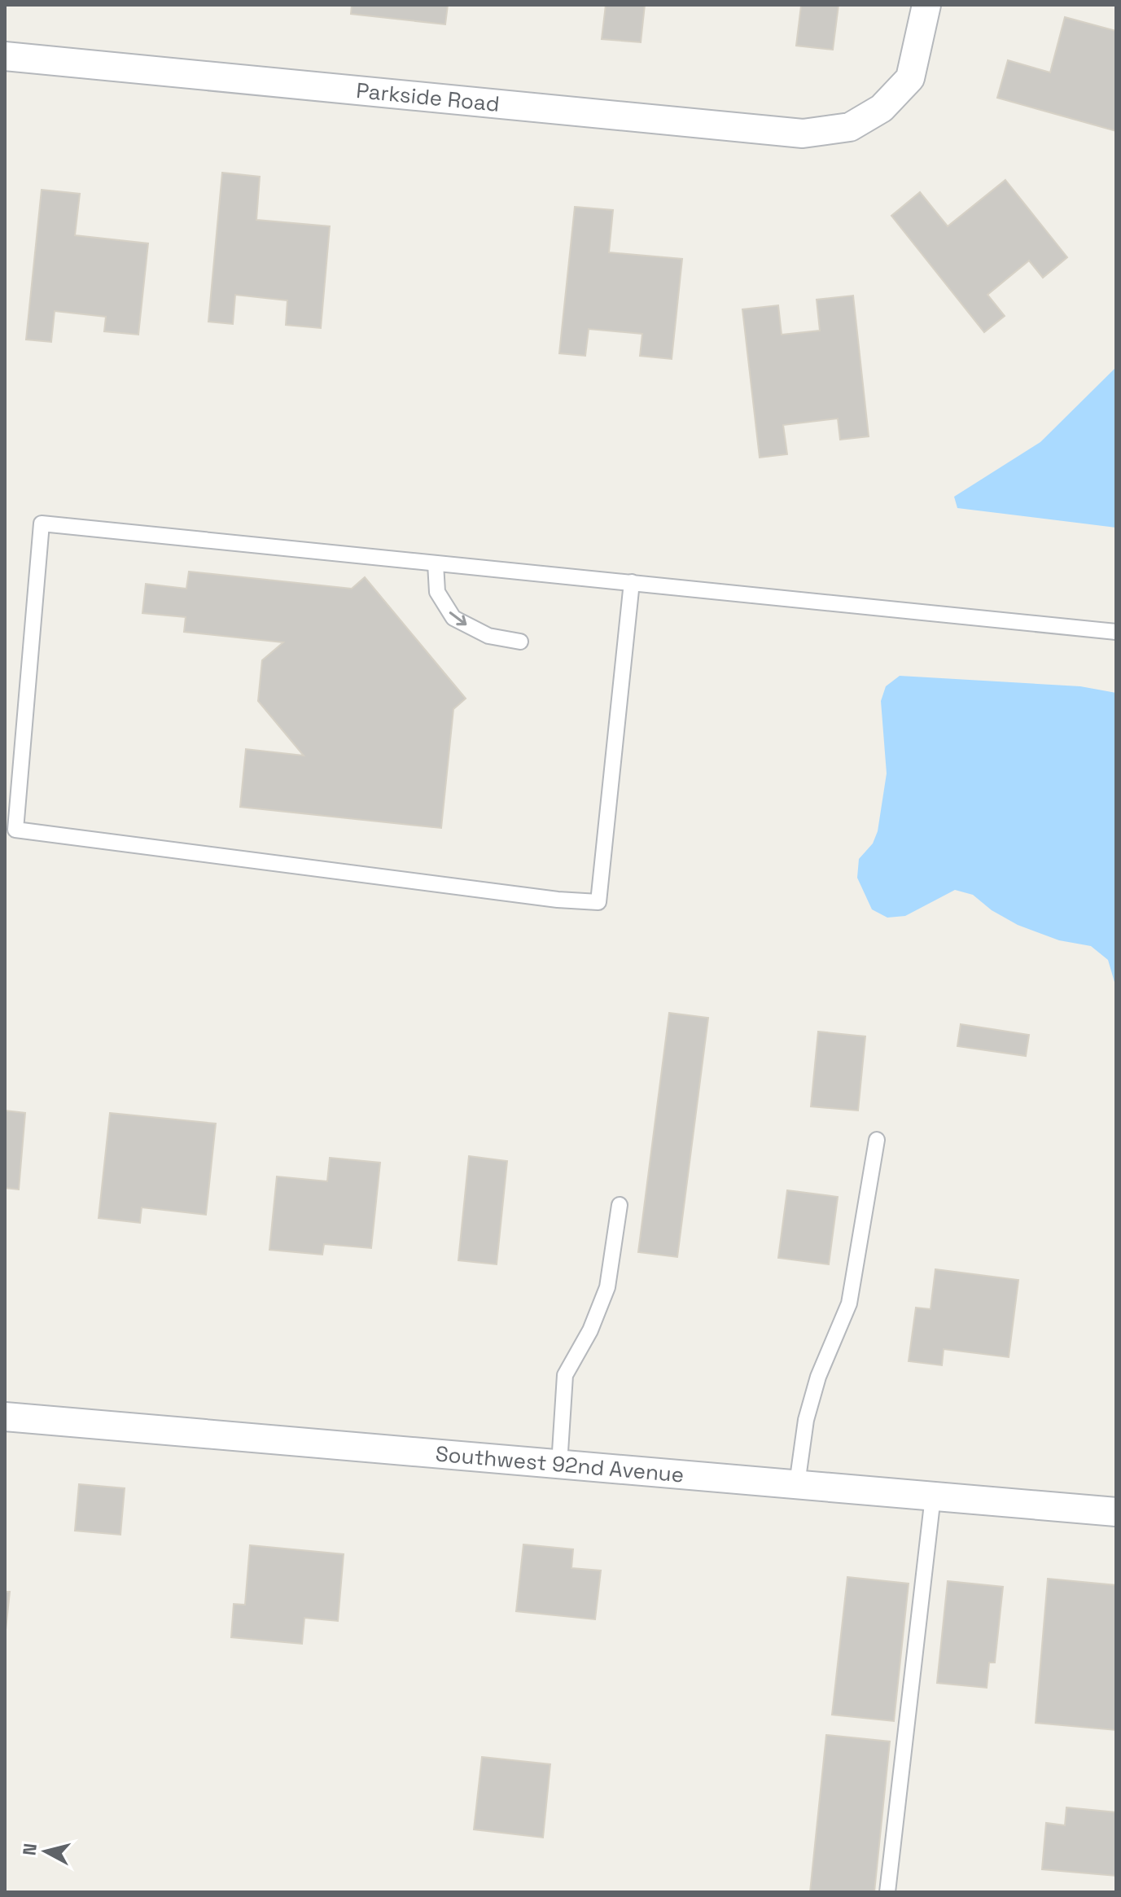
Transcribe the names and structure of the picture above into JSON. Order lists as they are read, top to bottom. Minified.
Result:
{"streets":{"street":["Parkside Road","Southwest 92nd Avenue"]},"north":"left"}
